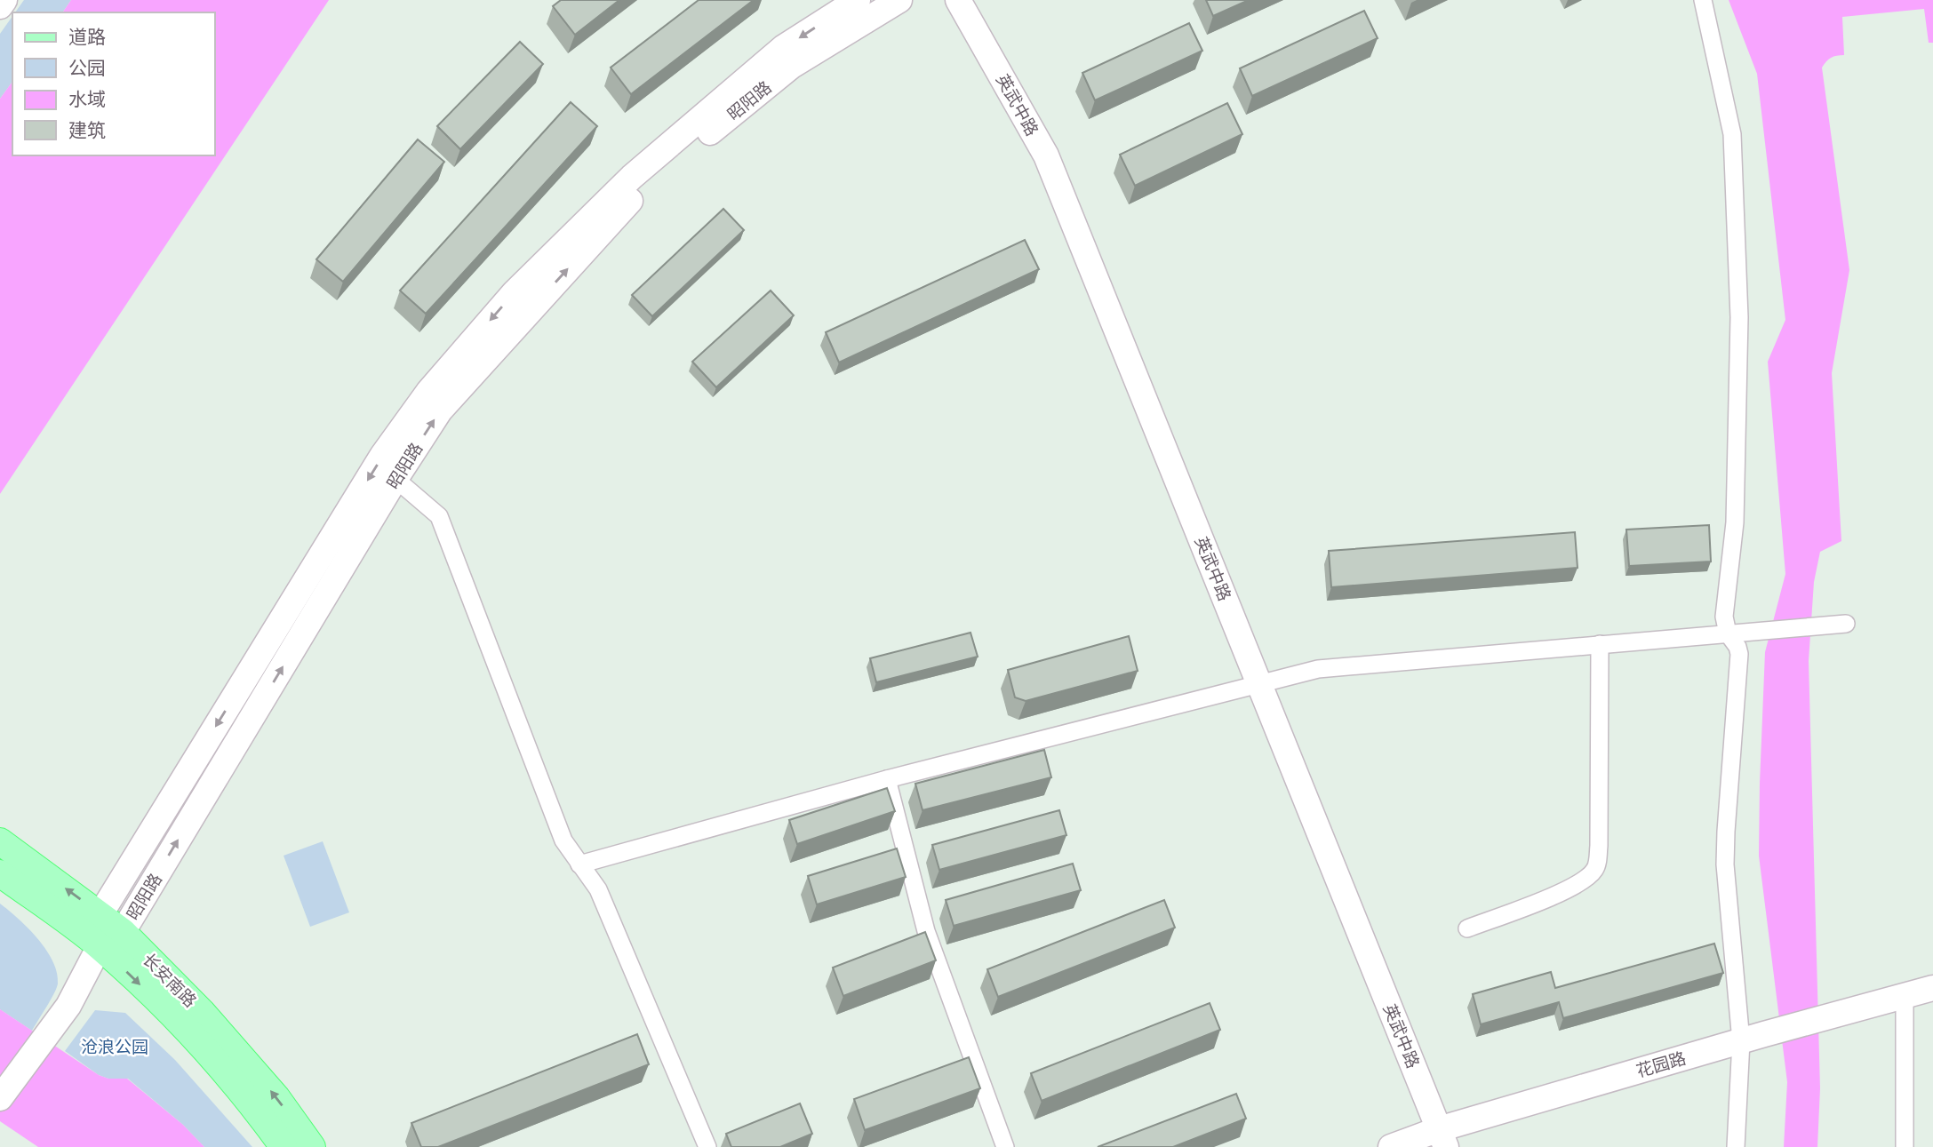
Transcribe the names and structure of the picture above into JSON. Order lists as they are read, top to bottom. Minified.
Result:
{"streets":{"main road":["昭阳路","英武中路","长安南路","花园路"]},"crossings":[["昭阳路","长安南路"],["英武中路","花园路"]],"parks":["沧浪公园"],"legend":["道路","公园","水域","建筑"]}
